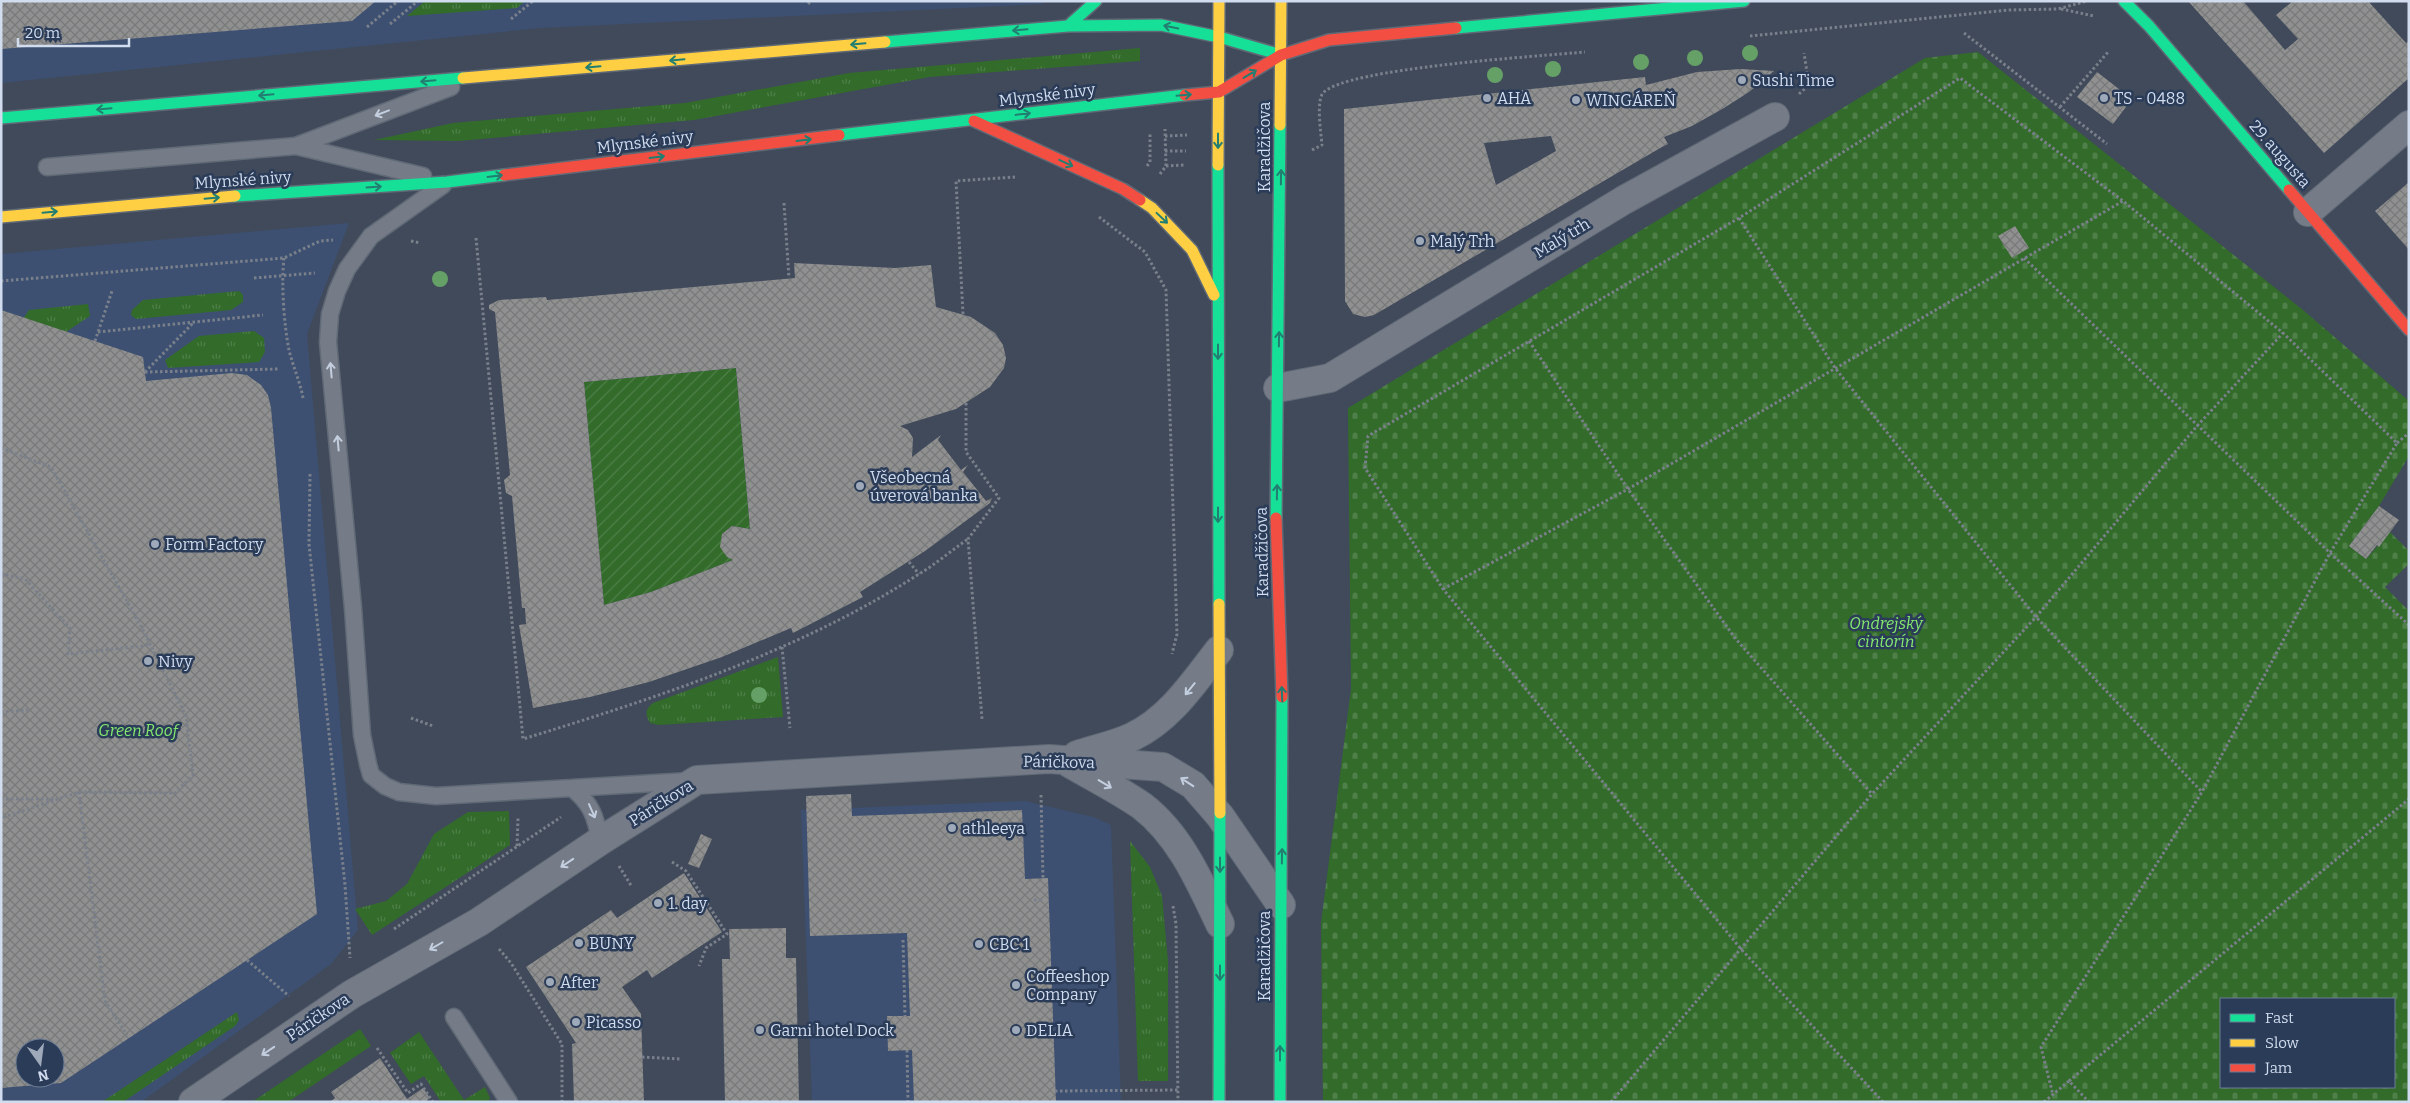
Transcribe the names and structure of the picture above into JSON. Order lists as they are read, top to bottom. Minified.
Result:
{"streets":{"main road":["Mlynské nivy","Karadžičova","29. augusta"],"street":["Malý trh","Páričkova"]},"crossings":[["Mlynské nivy","Karadžičova"],["Karadžičova","Malý trh"],["Karadžičova","Páričkova"]],"one_way":["Páričkova"],"parks":["Ondrejský cintorín","Green Roof"],"places":["Sushi Time","AHA","TS - 0488","WINGÁREŇ","Malý Trh","Všeobecná úverová banka","Form Factory","Nivy","athleeya","1. day","BUNY","CBC 1","After","Coffeeshop Company","Picasso","Garni hotel Dock","DELIA"],"legend":["Fast","Slow","Jam"],"scale_bar":"20 m","north":"bottom"}
